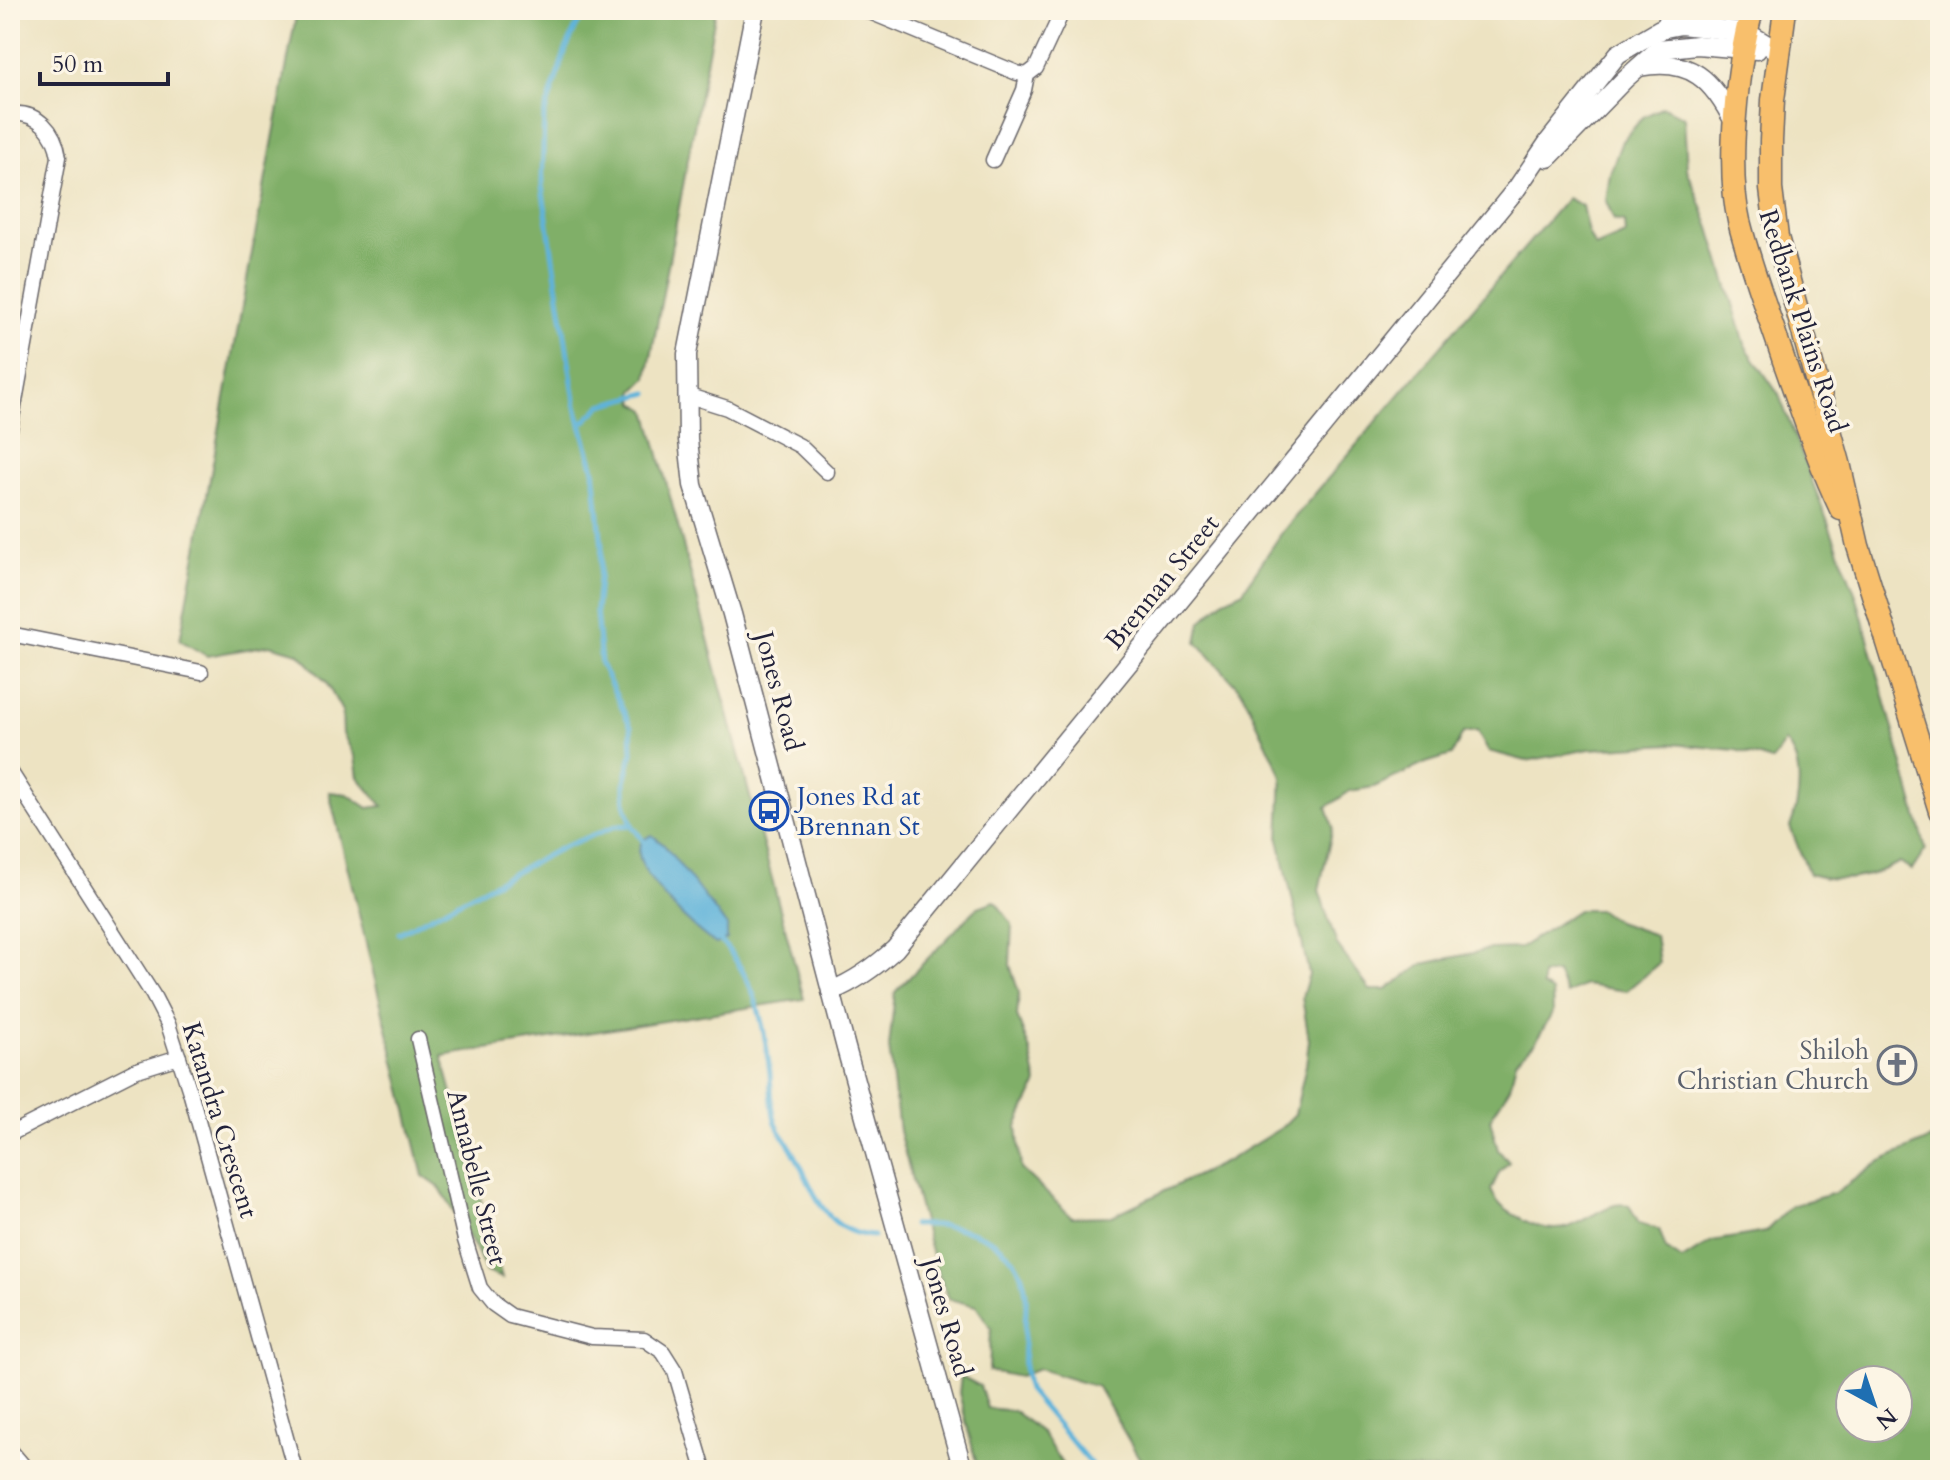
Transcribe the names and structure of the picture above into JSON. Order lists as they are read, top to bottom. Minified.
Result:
{"streets":{"main road":["Redbank Plains Road"],"street":["Brennan Street","Jones Road","Katandra Crescent","Annabelle Street"]},"crossings":[["Redbank Plains Road","Brennan Street"],["Brennan Street","Jones Road"]],"places":{"bus stop":["Jones Rd at Brennan St"],"church":["Shiloh Christian Church"]},"scale_bar":"50 m","north":"bottom right"}
